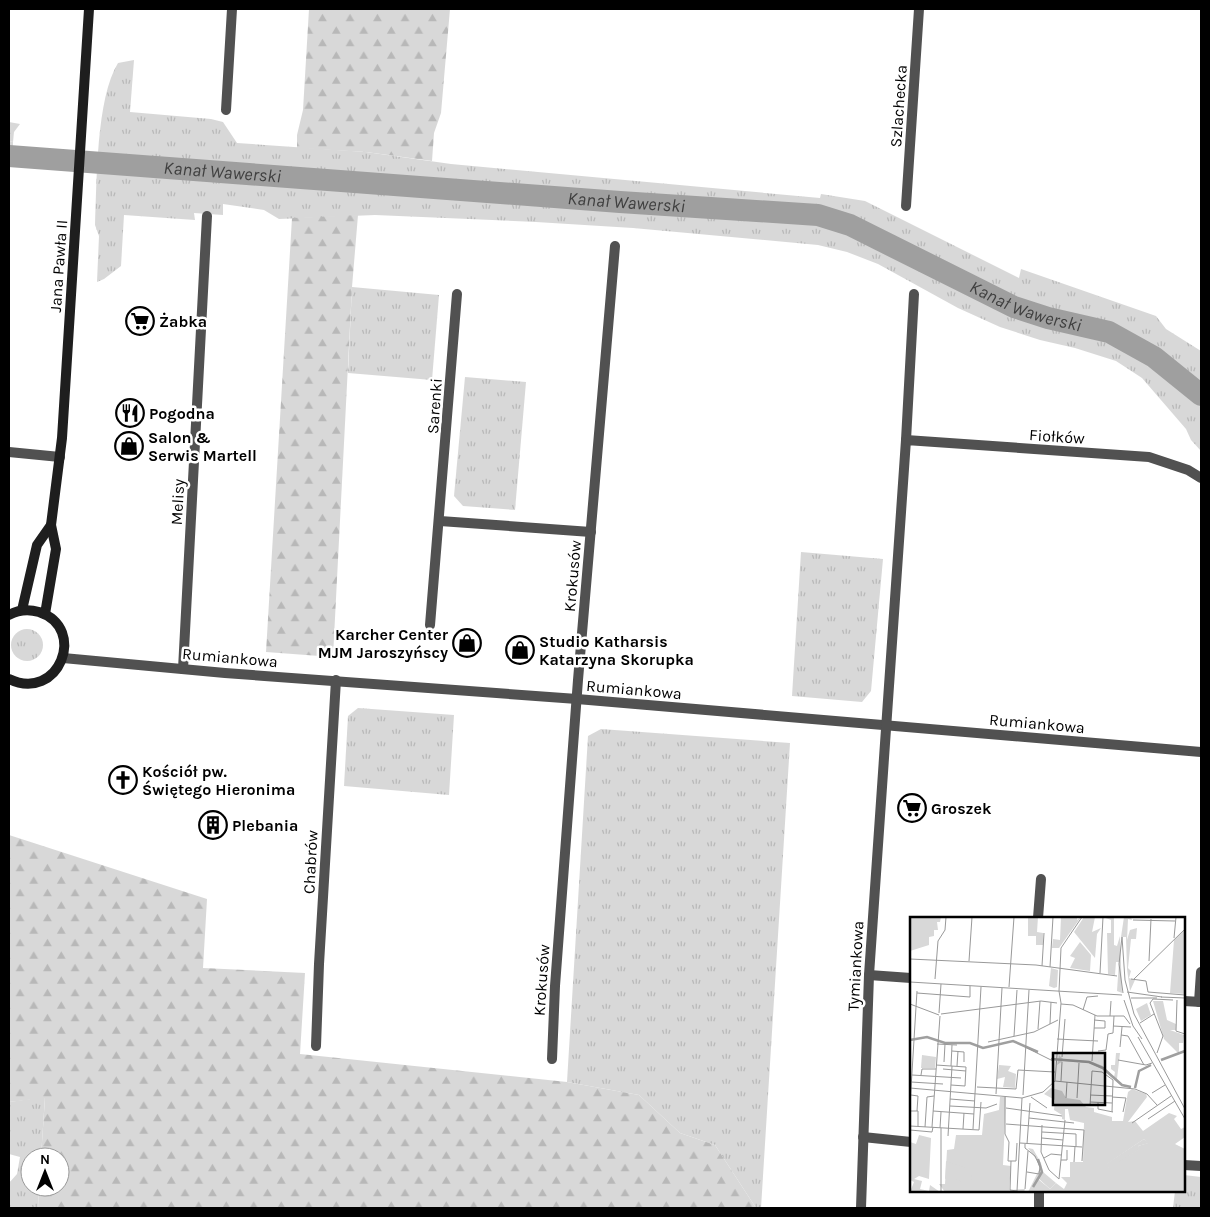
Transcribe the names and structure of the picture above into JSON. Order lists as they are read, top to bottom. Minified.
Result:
{"streets":{"street":["Szlachecka","Jana Pawła II","Sarenki","Fiołków","Melisy","Krokusów","Rumiankowa","Chabrów","Tymiankowa"]},"crossings":[["Melisy","Rumiankowa"],["Krokusów","Rumiankowa"],["Rumiankowa","Chabrów"],["Rumiankowa","Tymiankowa"]],"water":["Kanał Wawerski"],"places":{"supermarket":["Żabka","Groszek"],"restaurant":["Pogodna"],"shop":["Salon & Serwis Martell","Karcher Center MJM Jaroszyńscy","Studio Katharsis Katarzyna Skorupka"],"church":["Kościół pw. Świętego Hieronima"],"building":["Plebania"]},"north":"top"}
